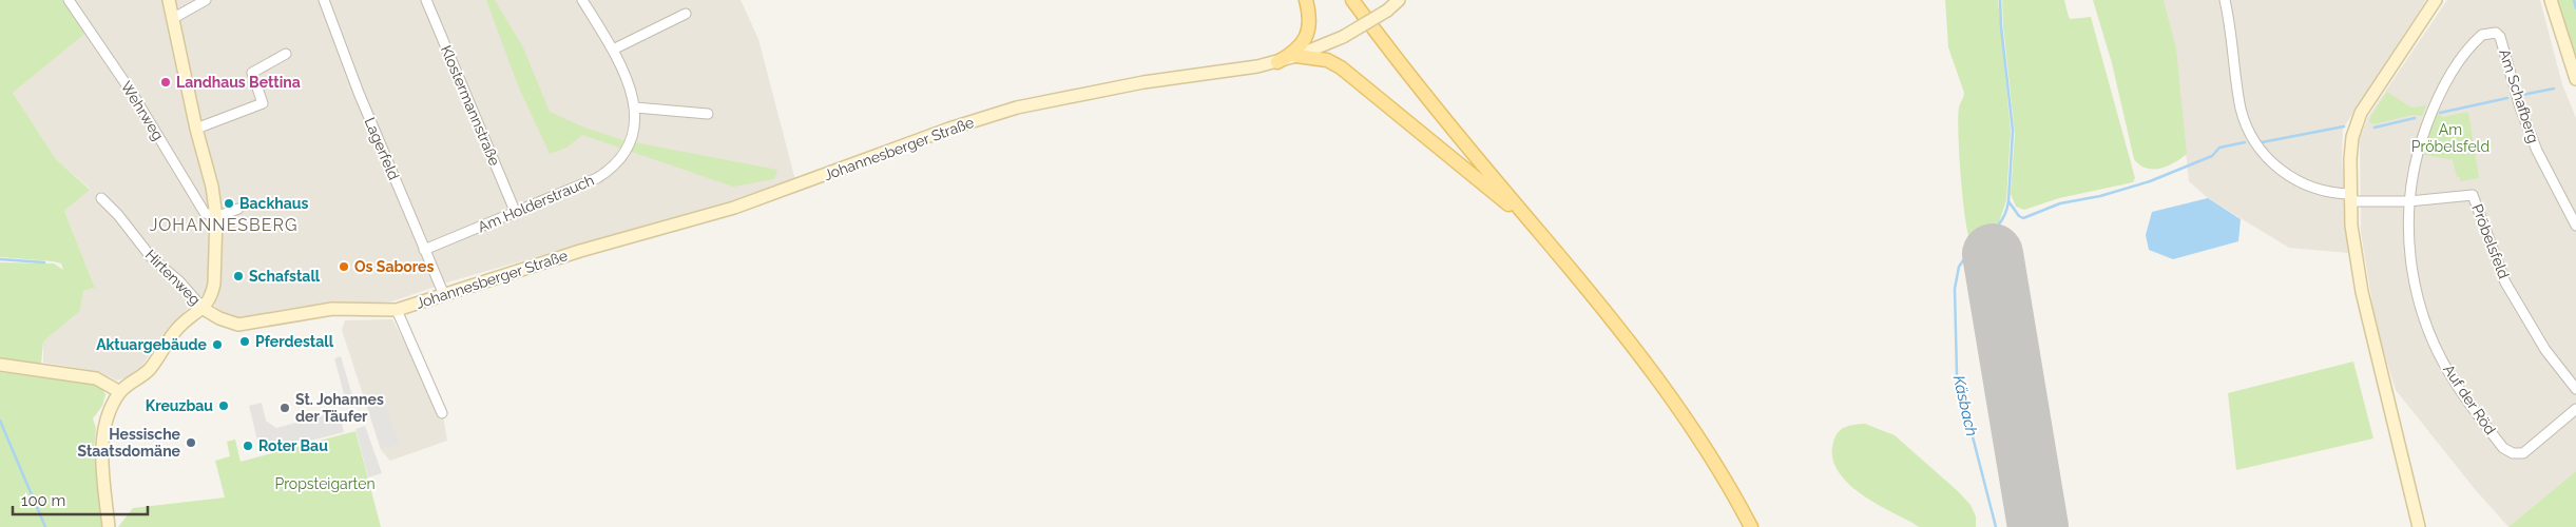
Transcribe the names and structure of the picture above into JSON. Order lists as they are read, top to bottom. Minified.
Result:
{"streets":{"street":["Am Schafberg","Klostermannstraße","Wehrweg","Lagerfeld","Johannesberger Straße","Am Holderstrauch","Pröbelsfeld","Hirtenweg","Auf der Röd"]},"crossings":[["Am Schafberg","Pröbelsfeld"],["Am Schafberg","Auf der Röd"],["Klostermannstraße","Am Holderstrauch"],["Lagerfeld","Johannesberger Straße"],["Lagerfeld","Am Holderstrauch"],["Johannesberger Straße","Hirtenweg"],["Pröbelsfeld","Auf der Röd"]],"districts":["JOHANNESBERG"],"water":["Käsbach"],"parks":["Am Pröbelsfeld","Propsteigarten"],"places":["Landhaus Bettina","Backhaus","Os Sabores","Schafstall","Pferdestall","Aktuargebäude","Kreuzbau","St. Johannes der Täufer","Hessische Staatsdomäne","Roter Bau"],"scale_bar":"100 m"}
